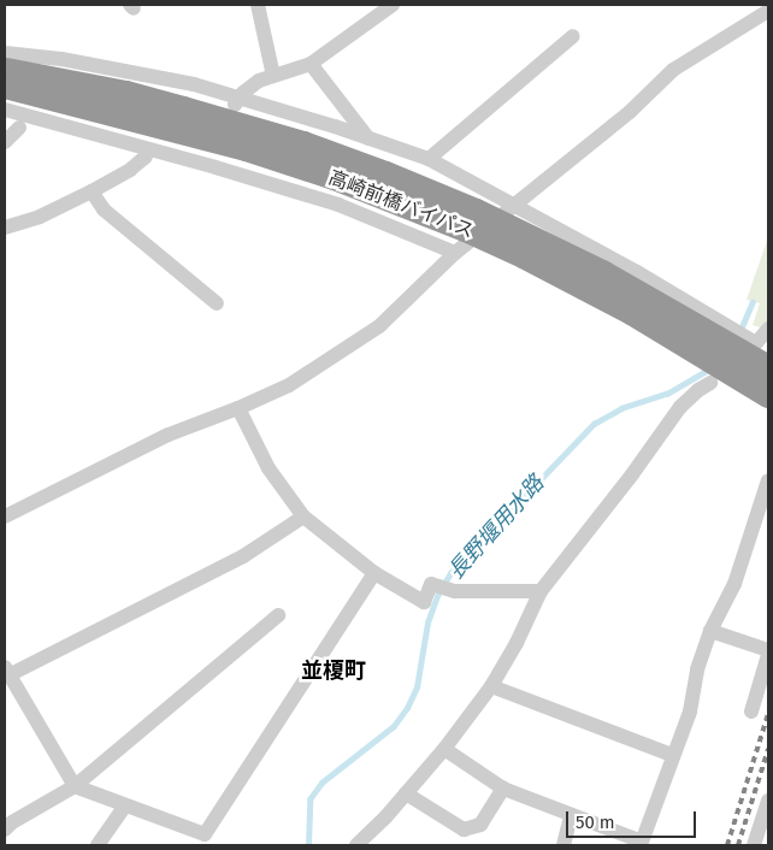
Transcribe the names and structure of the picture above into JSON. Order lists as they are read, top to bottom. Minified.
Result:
{"streets":{"highway":["高崎前橋バイパス"]},"districts":["並榎町"],"water":["長野堰用水路"],"scale_bar":"50 m"}
